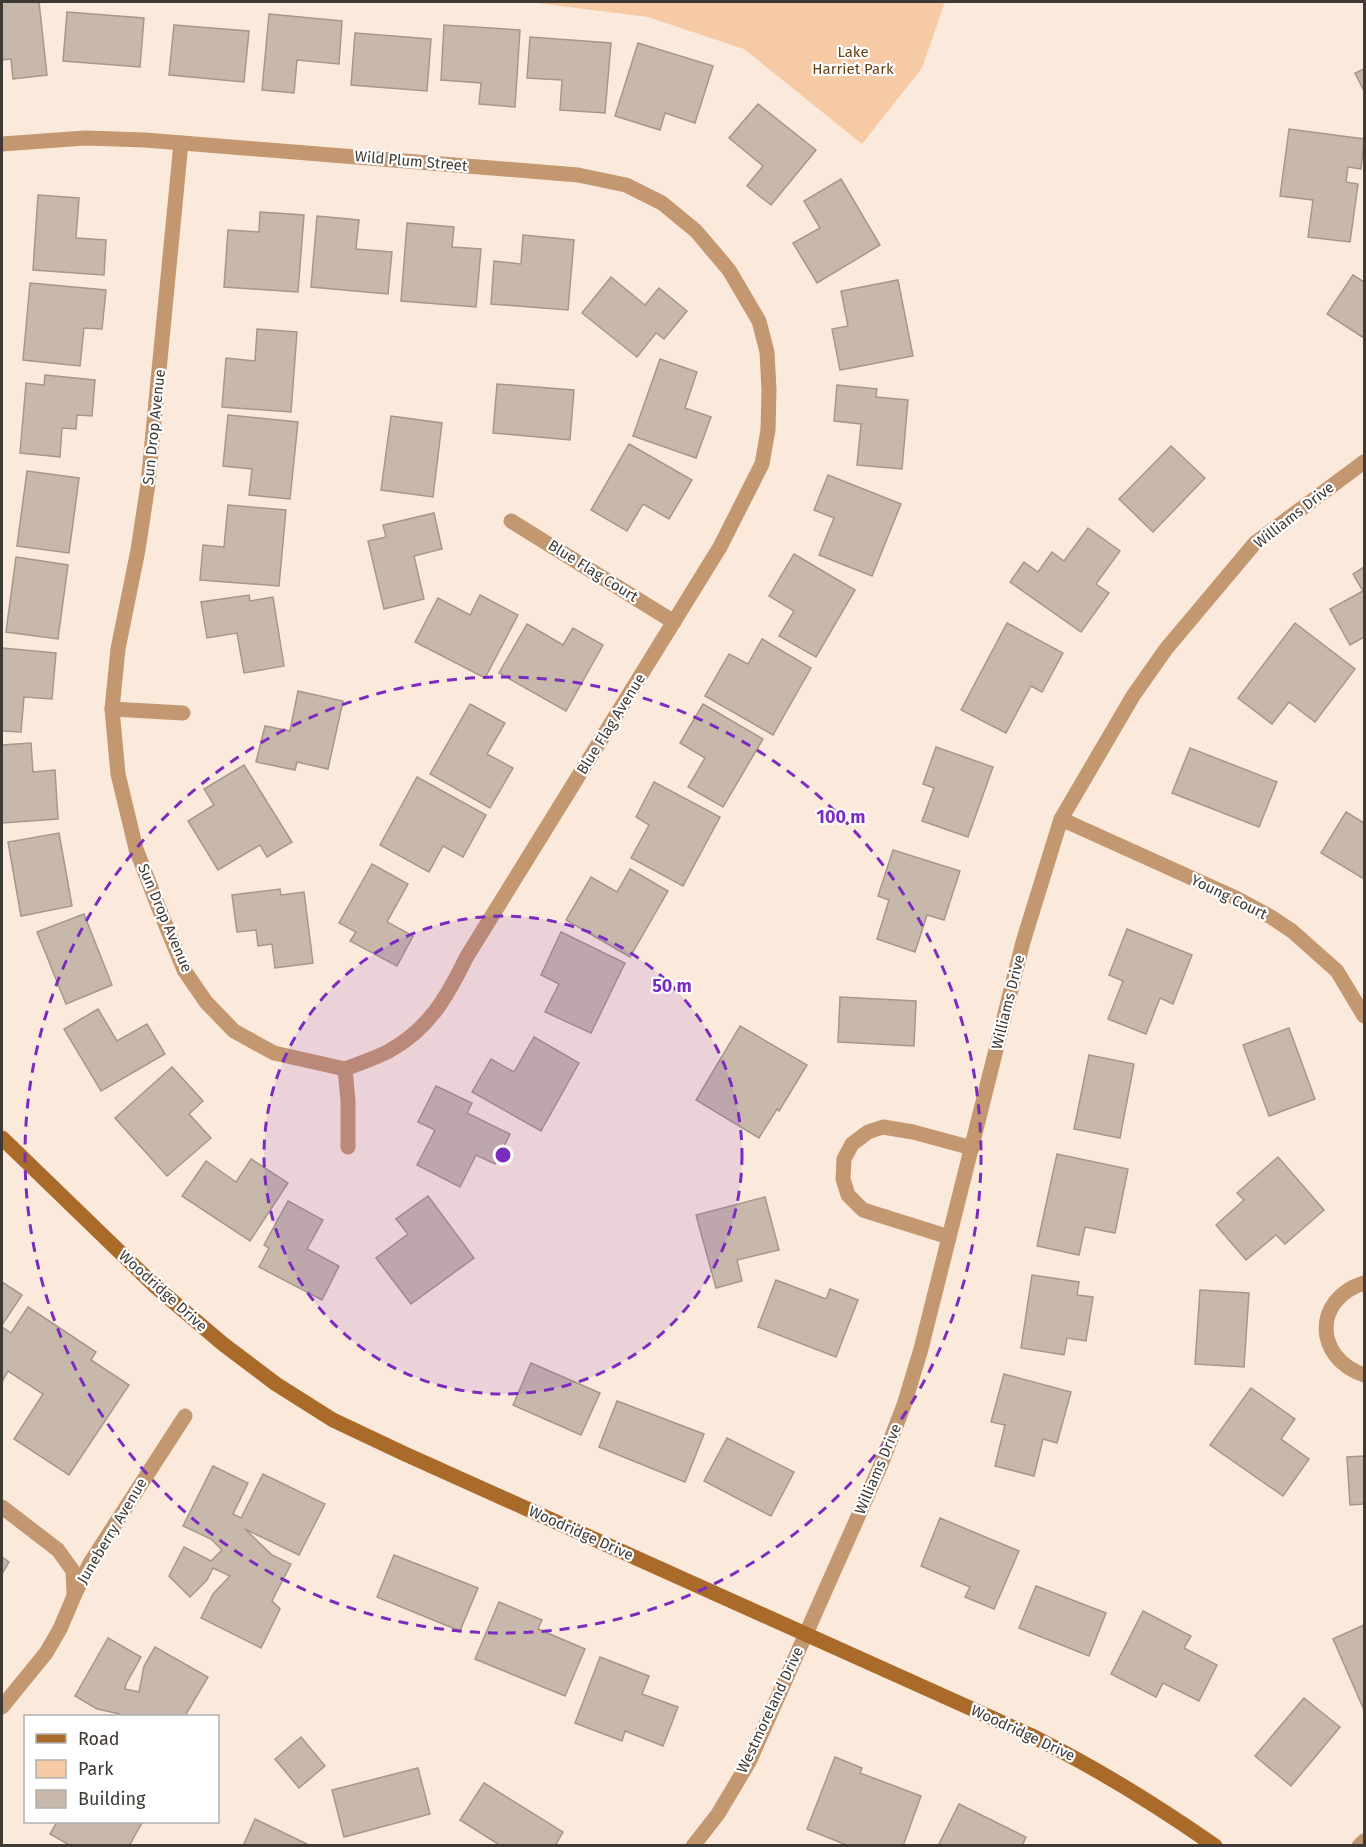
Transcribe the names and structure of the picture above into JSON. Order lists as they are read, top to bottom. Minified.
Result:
{"streets":{"street":["Wild Plum Street","Sun Drop Avenue","Williams Drive","Blue Flag Court","Blue Flag Avenue","Young Court","Woodridge Drive","Juneberry Avenue","Westmoreland Drive"]},"crossings":[["Wild Plum Street","Sun Drop Avenue"],["Wild Plum Street","Blue Flag Avenue"],["Sun Drop Avenue","Blue Flag Avenue"],["Williams Drive","Young Court"],["Williams Drive","Woodridge Drive"],["Williams Drive","Westmoreland Drive"],["Blue Flag Court","Blue Flag Avenue"],["Woodridge Drive","Westmoreland Drive"]],"parks":["Lake Harriet Park"],"legend":["Road","Park","Building"],"rings":["100 m","50 m"]}
